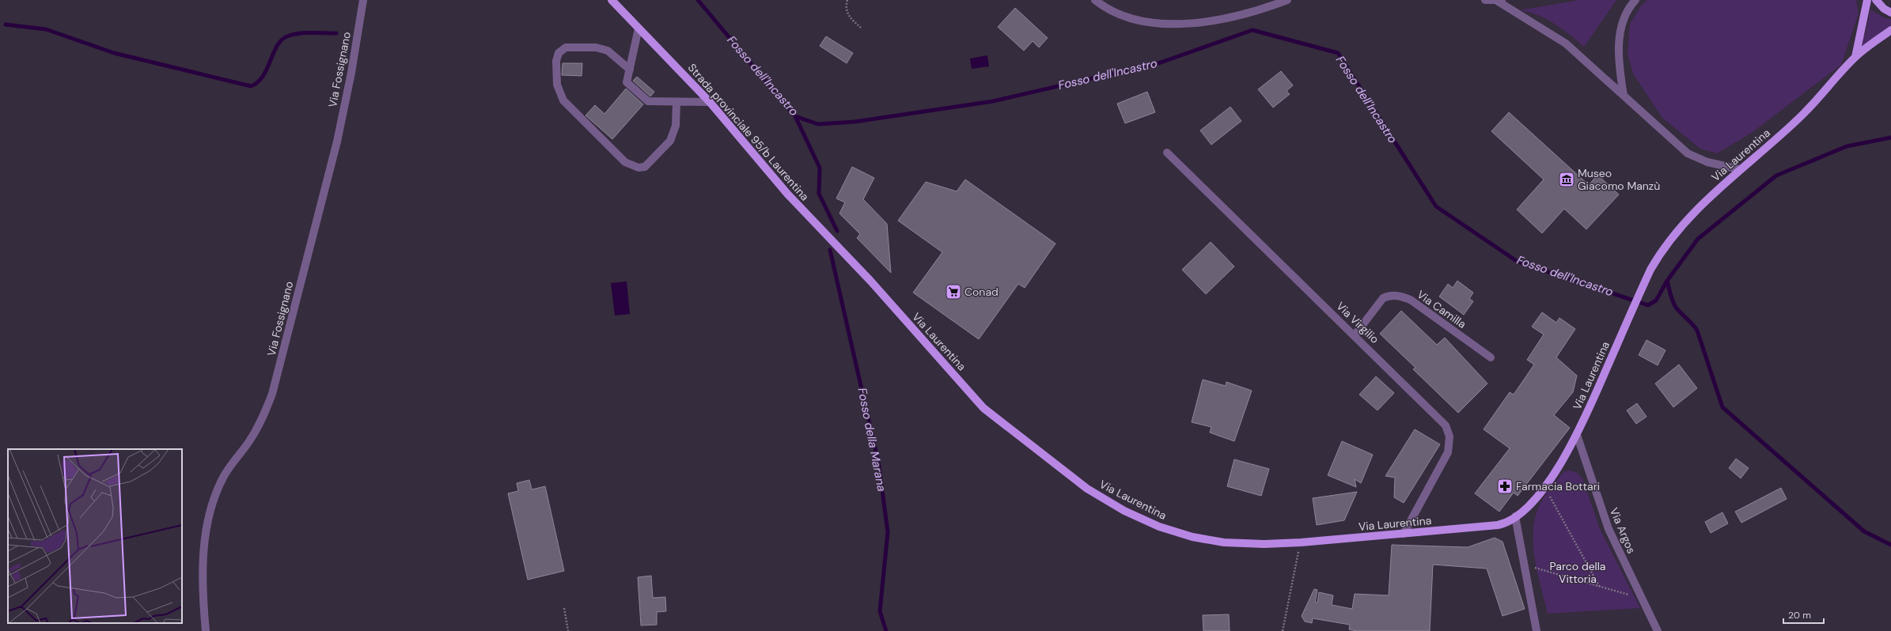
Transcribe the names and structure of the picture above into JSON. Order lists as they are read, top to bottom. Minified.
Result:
{"streets":{"main road":["Strada provinciale 95/b Laurentina","Via Laurentina"],"street":["Via Fossignano","Via Camilla","Via Virgilio","Via Argos"]},"crossings":[["Strada provinciale 95/b Laurentina","Via Laurentina"],["Via Laurentina","Via Virgilio"],["Via Laurentina","Via Argos"],["Via Camilla","Via Virgilio"]],"water":["Fosso dell'Incastro","Fosso della Marana"],"parks":["Parco della Vittoria"],"places":{"museum":["Museo Giacomo Manzù"],"supermarket":["Conad"],"pharmacy":["Farmacia Bottari"]},"scale_bar":"20 m"}
